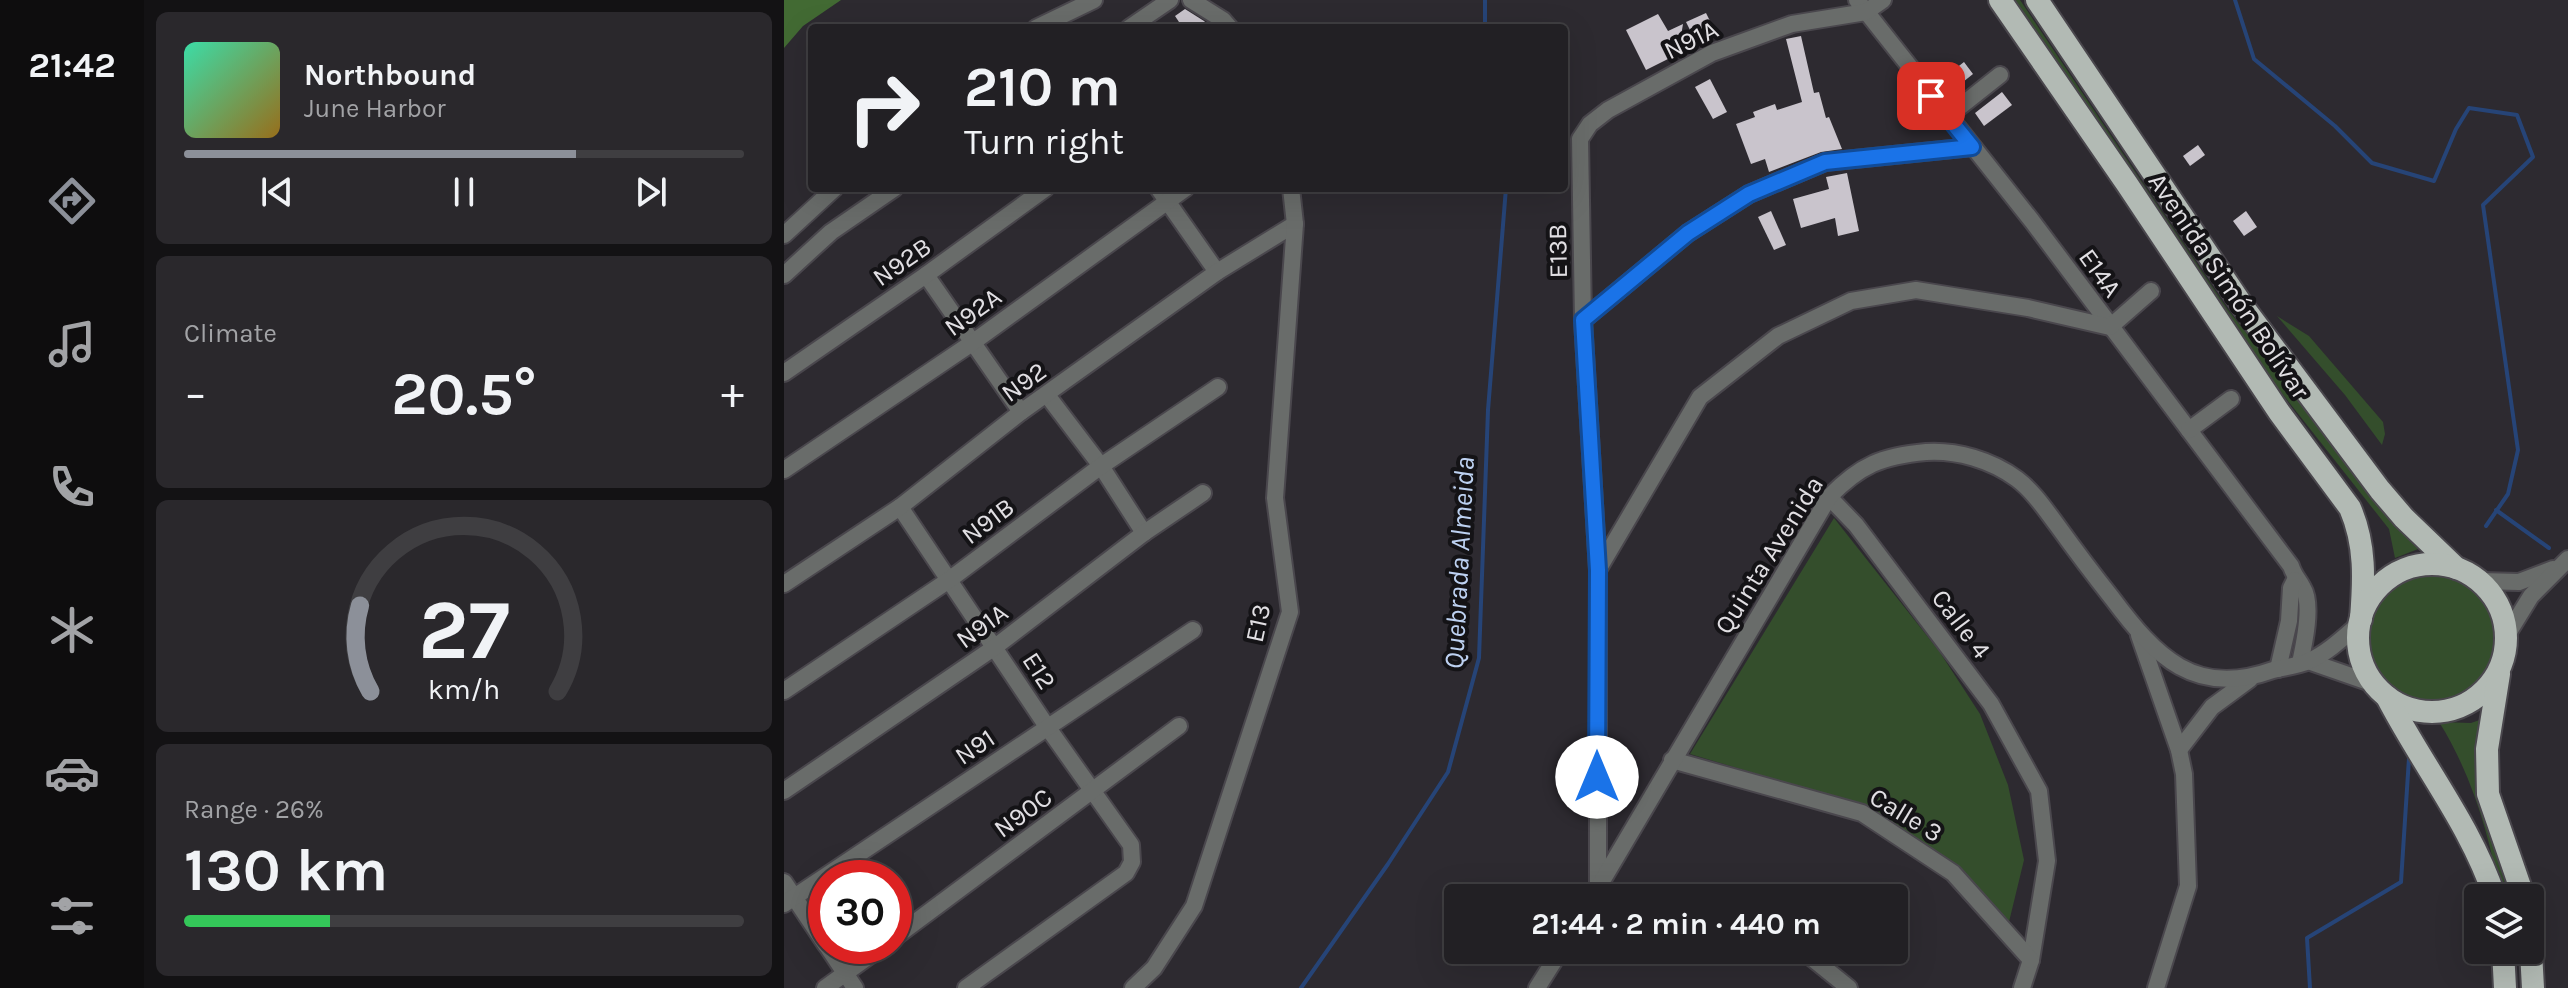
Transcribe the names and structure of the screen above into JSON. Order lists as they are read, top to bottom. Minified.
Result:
{"streets":{"highway":["Avenida Simón Bolívar"],"street":["N91A","E13B","N92B","E14A","N92A","N92","N91B","Quinta Avenida","E13","Calle 4","E12","N91","N90C","Calle 3"]},"crossings":[["N91A","E13B"],["N91A","E14A"],["N91A","E12"],["E14A","Quinta Avenida"],["Avenida Simón Bolívar","Quinta Avenida"],["N92","E13"],["N92","E12"],["N91B","E12"],["Quinta Avenida","Calle 4"],["Quinta Avenida","Calle 3"],["Calle 4","Calle 3"],["E12","N91"],["E12","N90C"]],"water":["Quebrada Almeida"],"page":{"tabs":"21:42","turn":["210 m","Turn right"],"song":["Northbound","June Harbor"],"tile":["Climate",["Range · 26%","130 km"]],"heat":["−","20.5°","+"],"limit":"30","trip":"21:44 · 2 min · 440 m","gauge":["27","km/h"]}}
